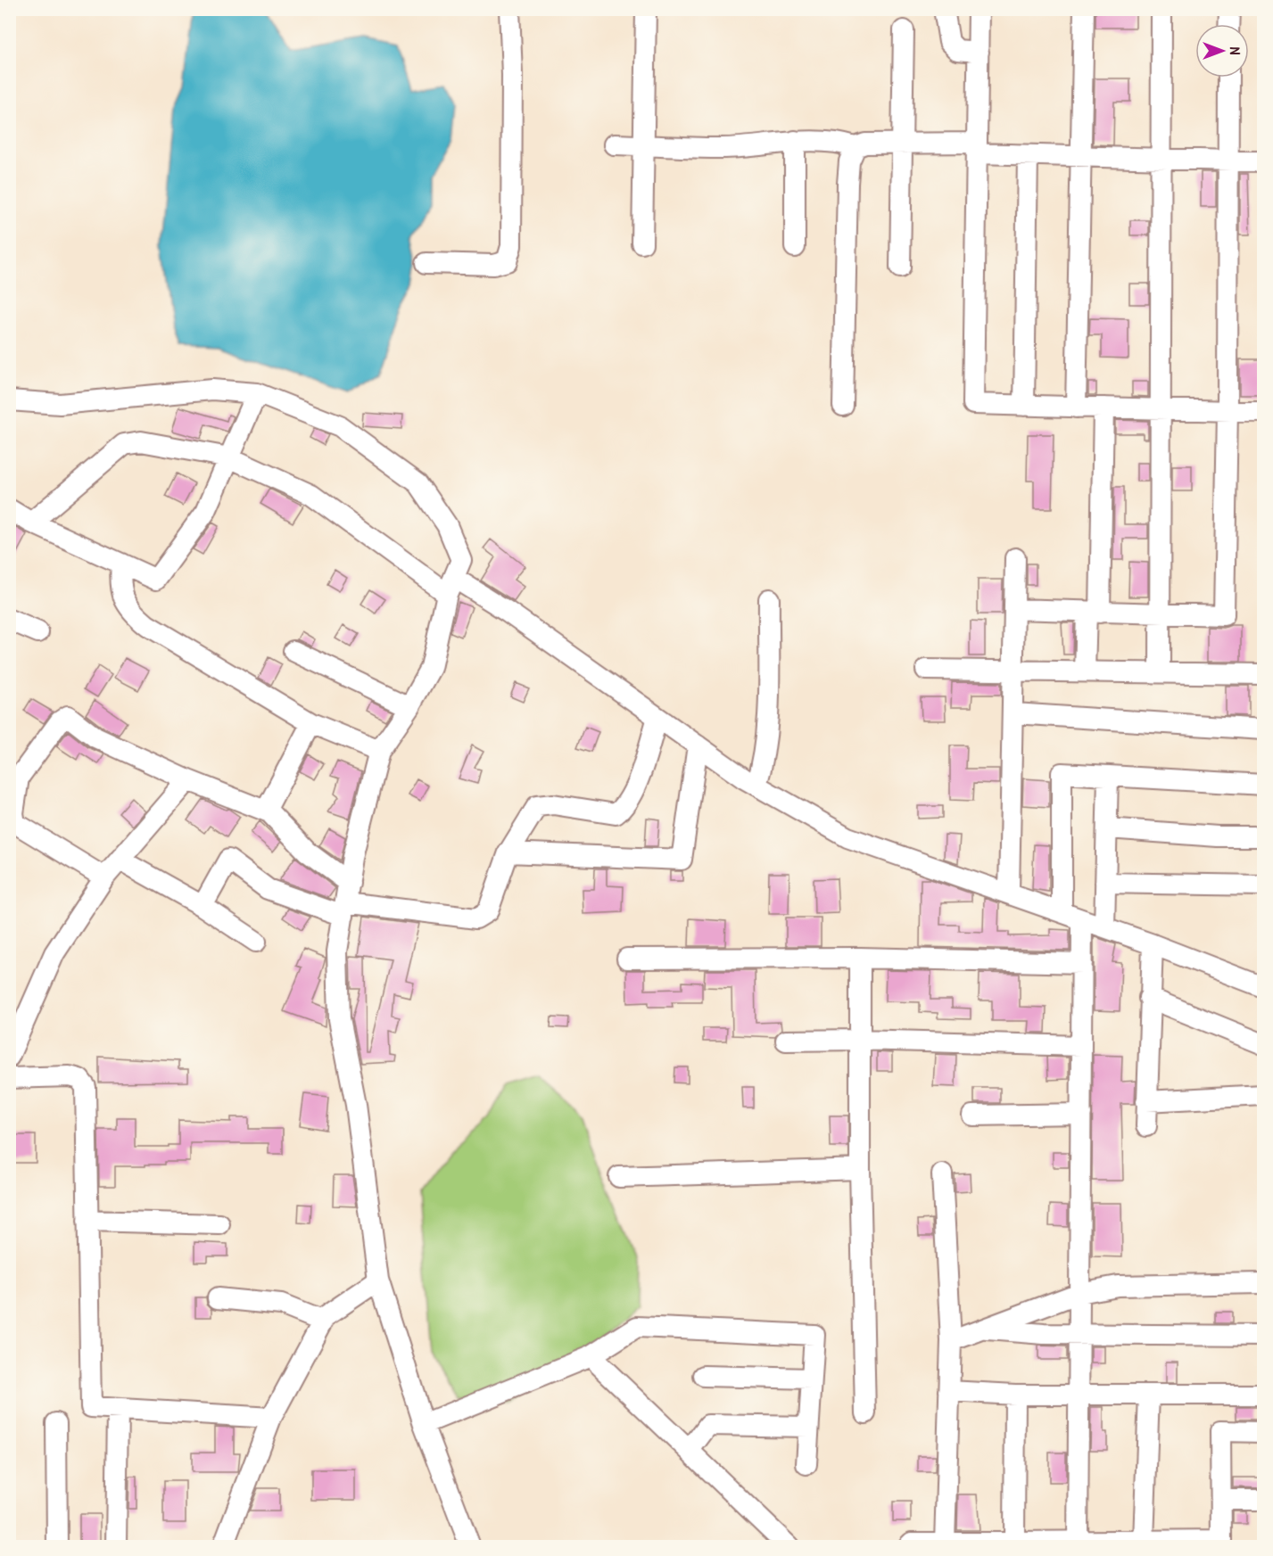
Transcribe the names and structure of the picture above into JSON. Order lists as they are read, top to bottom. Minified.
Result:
{"north":"right"}
